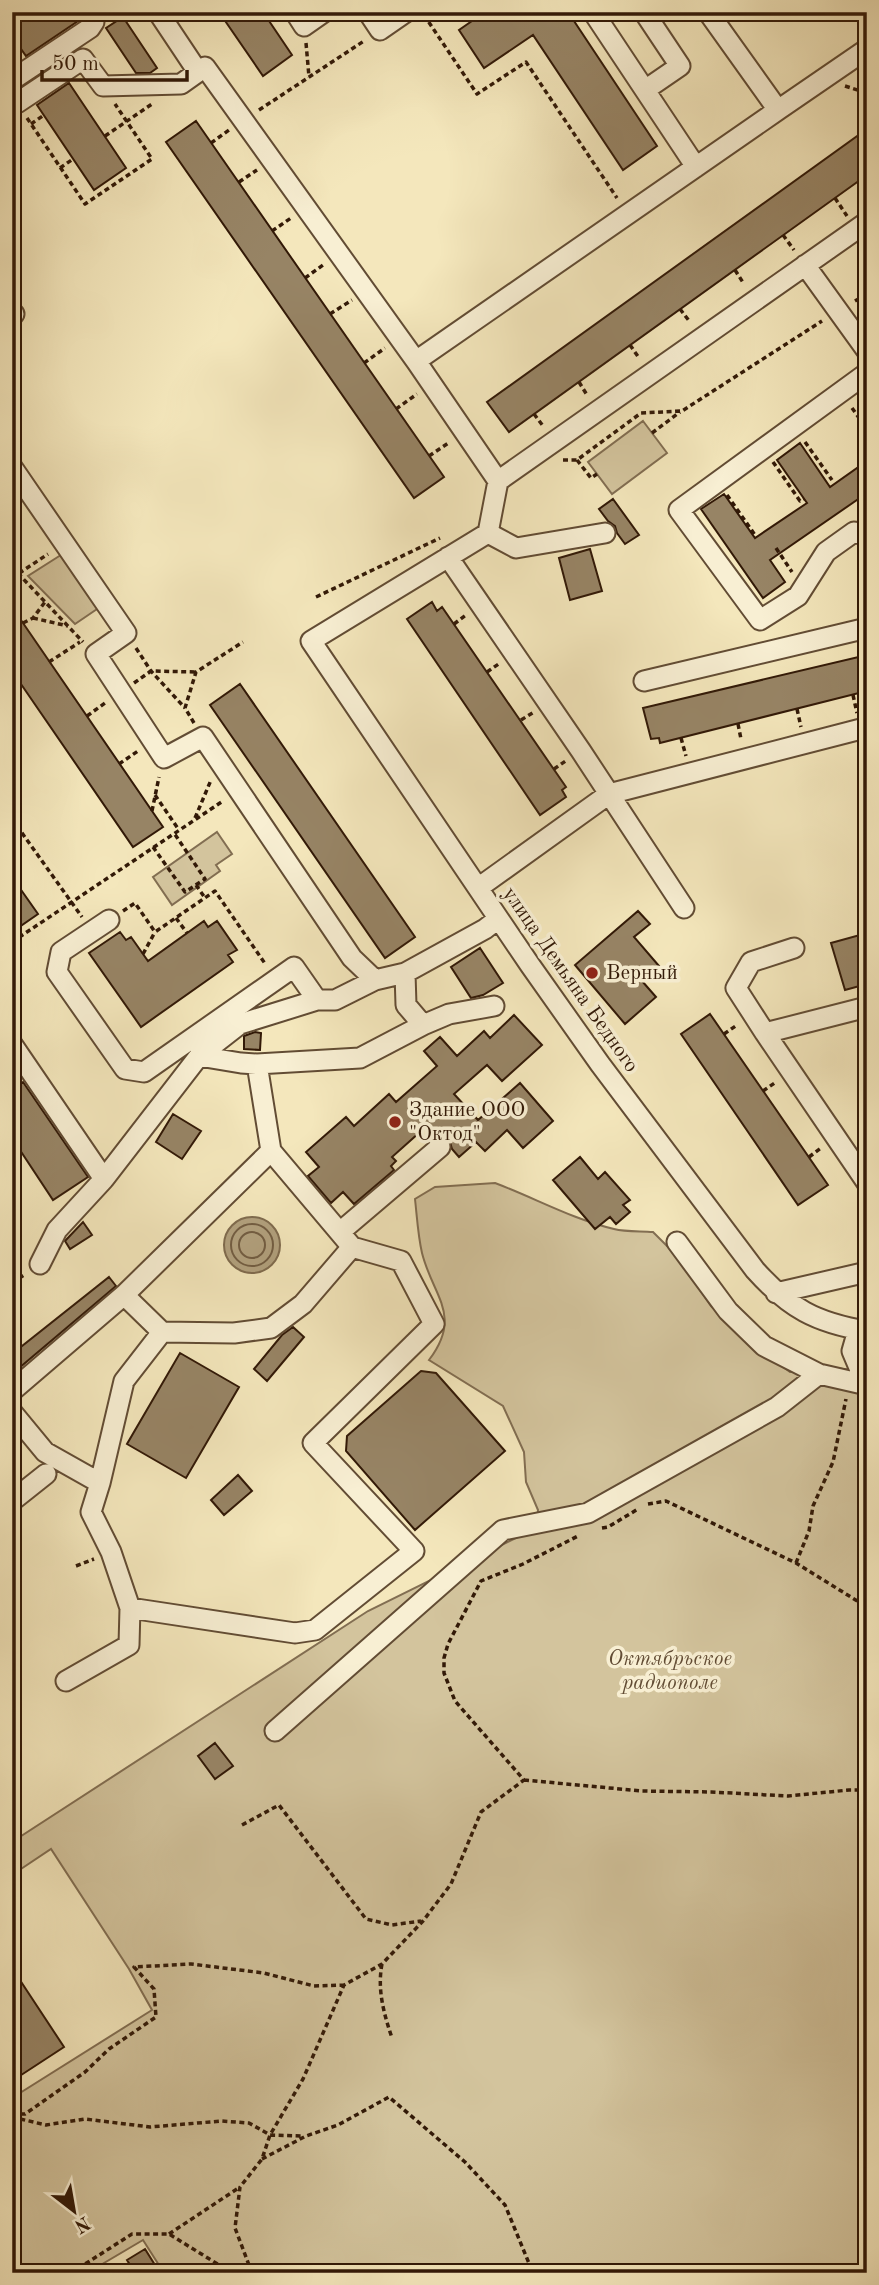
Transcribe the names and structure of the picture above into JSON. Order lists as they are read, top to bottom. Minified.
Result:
{"streets":{"street":["улица Демьяна Бедного"]},"parks":["Октябрьское радиополе"],"places":["Верный","Здание ООО \"Октод\""],"scale_bar":"50 m","north":"bottom right"}
